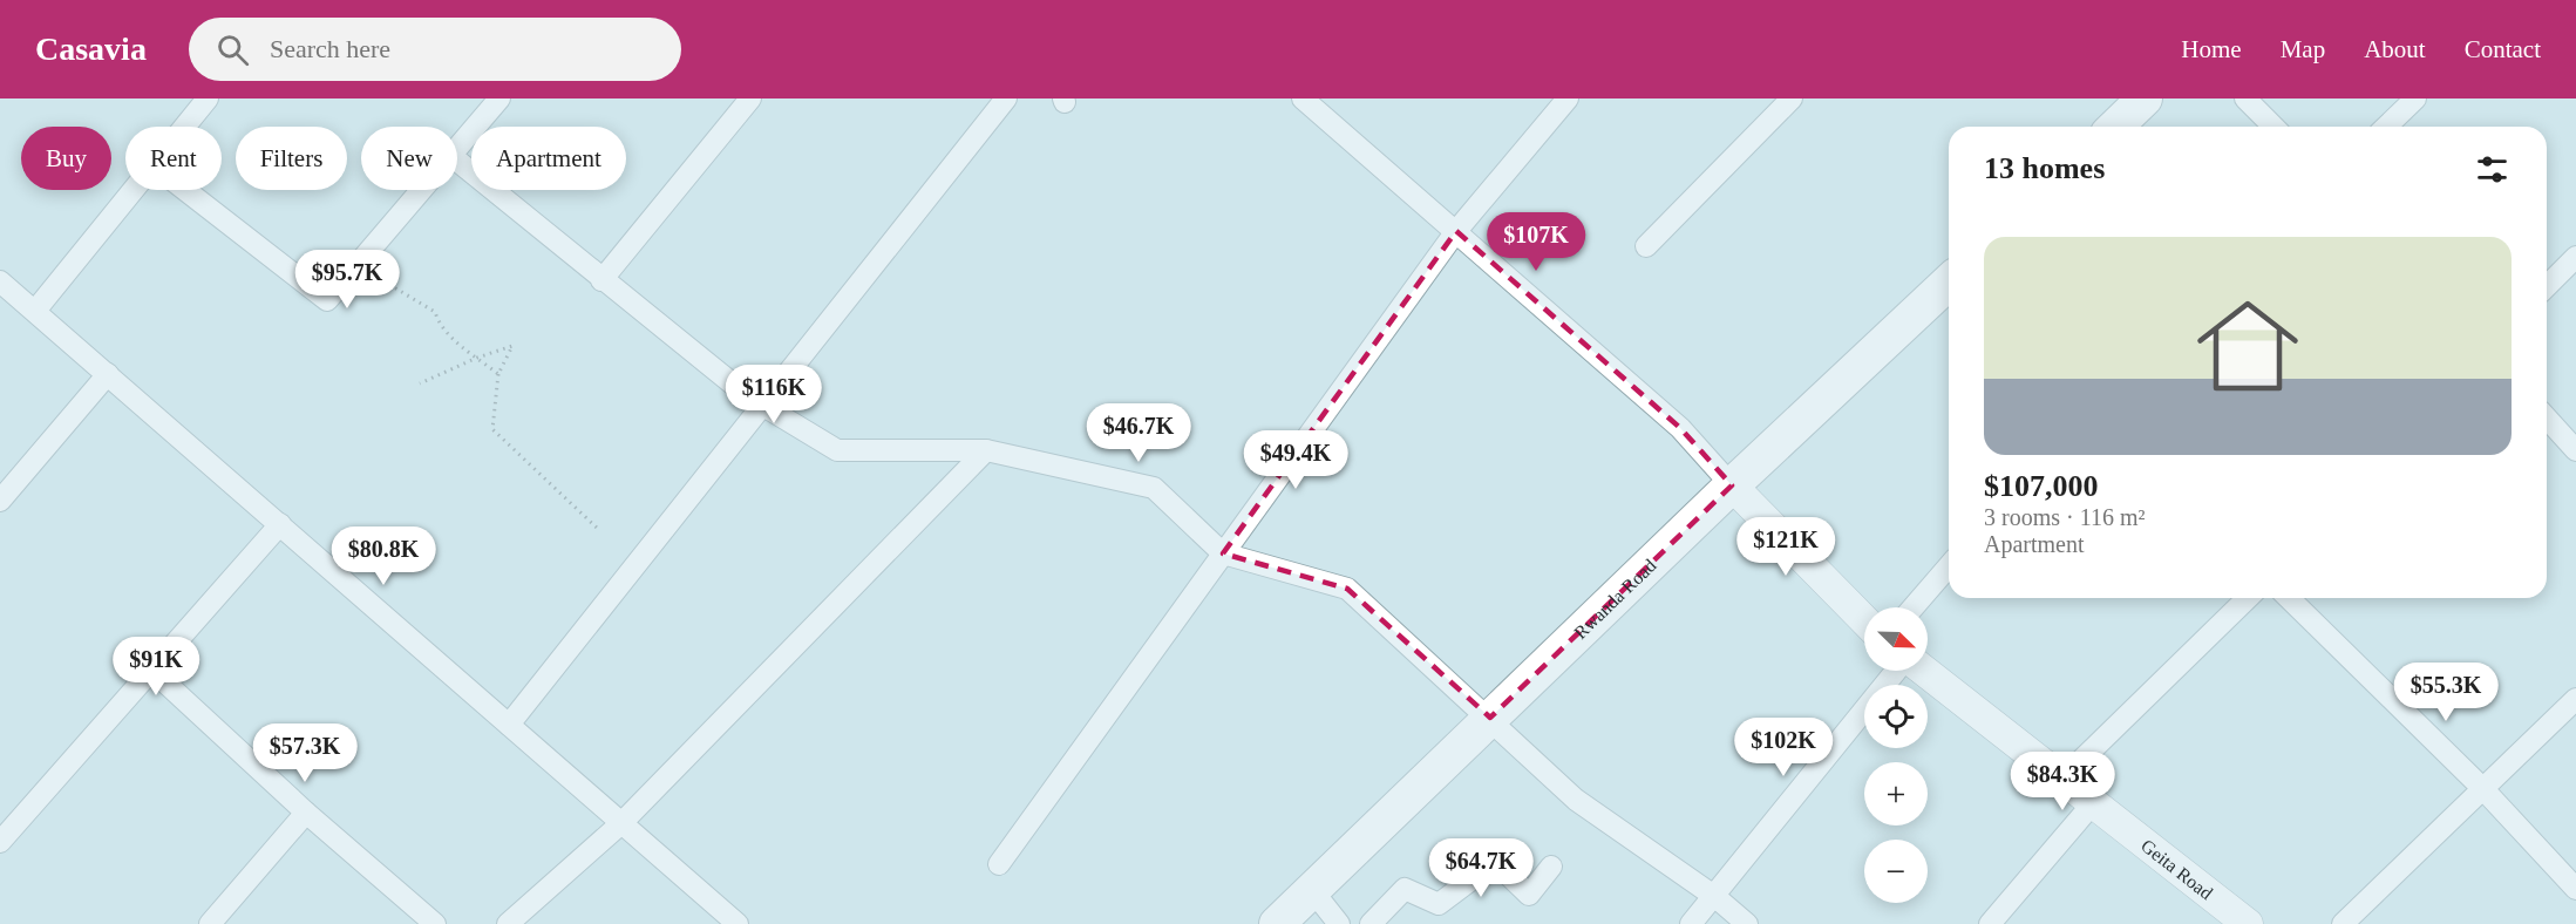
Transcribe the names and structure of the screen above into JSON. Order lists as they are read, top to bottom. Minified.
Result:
{"streets":{"highway":["Rwanda Road"],"main road":["Geita Road"]},"north":"bottom right","page":{"header":"Casavia","search":"Search here","nav":["Home","Map","About","Contact"],"chip":["Buy","Rent","Filters","New","Apartment"],"heading":"13 homes","list":[{"name":"$107,000","note":"3 rooms · 116 m² · Apartment"}],"price":["$107K","$95.7K","$116K","$46.7K","$49.4K","$121K","$80.8K","$91K","$55.3K","$102K","$57.3K","$84.3K","$64.7K"],"map_buttons":["+","−"]}}
